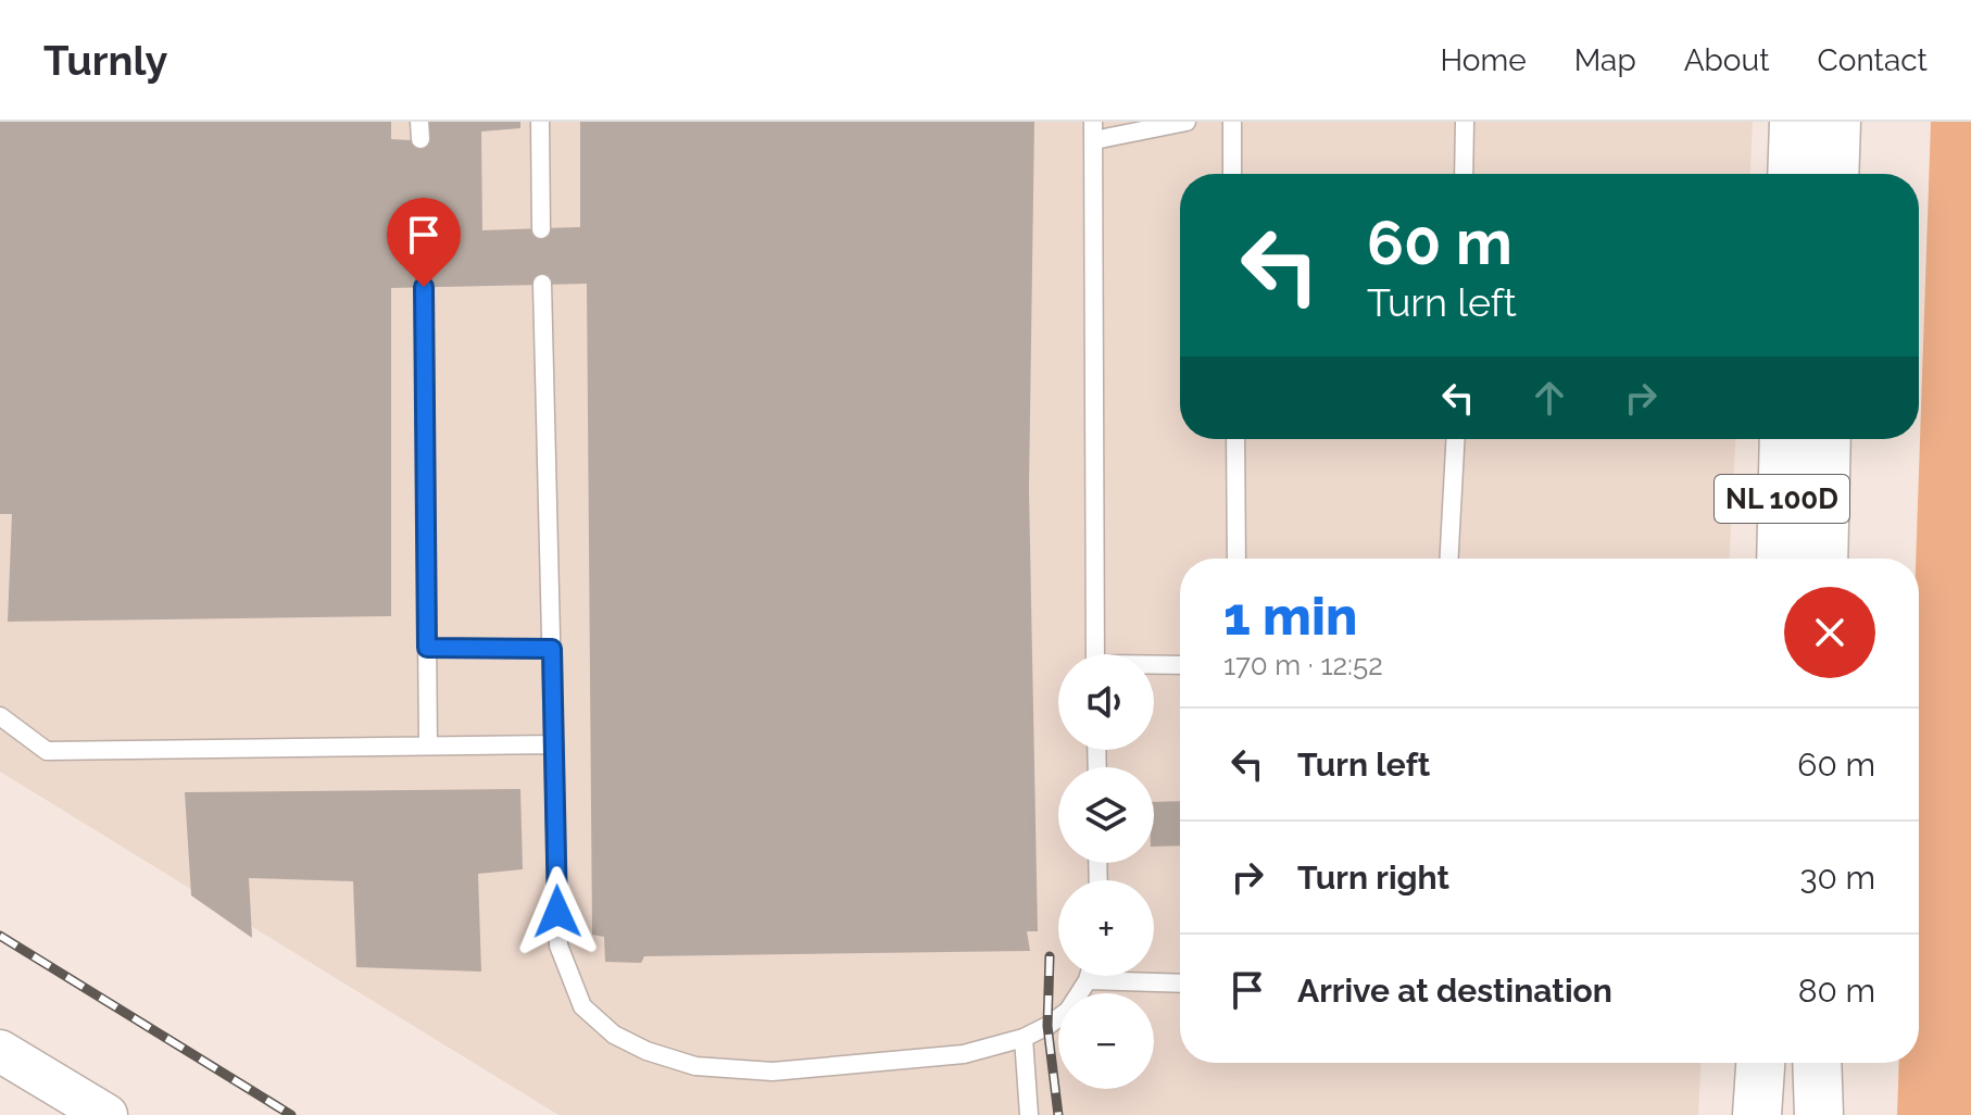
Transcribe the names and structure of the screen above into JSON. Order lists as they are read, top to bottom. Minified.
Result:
{"streets":{"highway":["NL 100D"]},"page":{"header":"Turnly","nav":["Home","Map","About","Contact"],"turn":["60 m","Turn left"],"heading":["1 min","170 m · 12:52"],"map_buttons":["+","−"],"list":[{"name":"Turn left","value":"60 m"},{"name":"Turn right","value":"30 m"},{"name":"Arrive at destination","value":"80 m"}]}}
